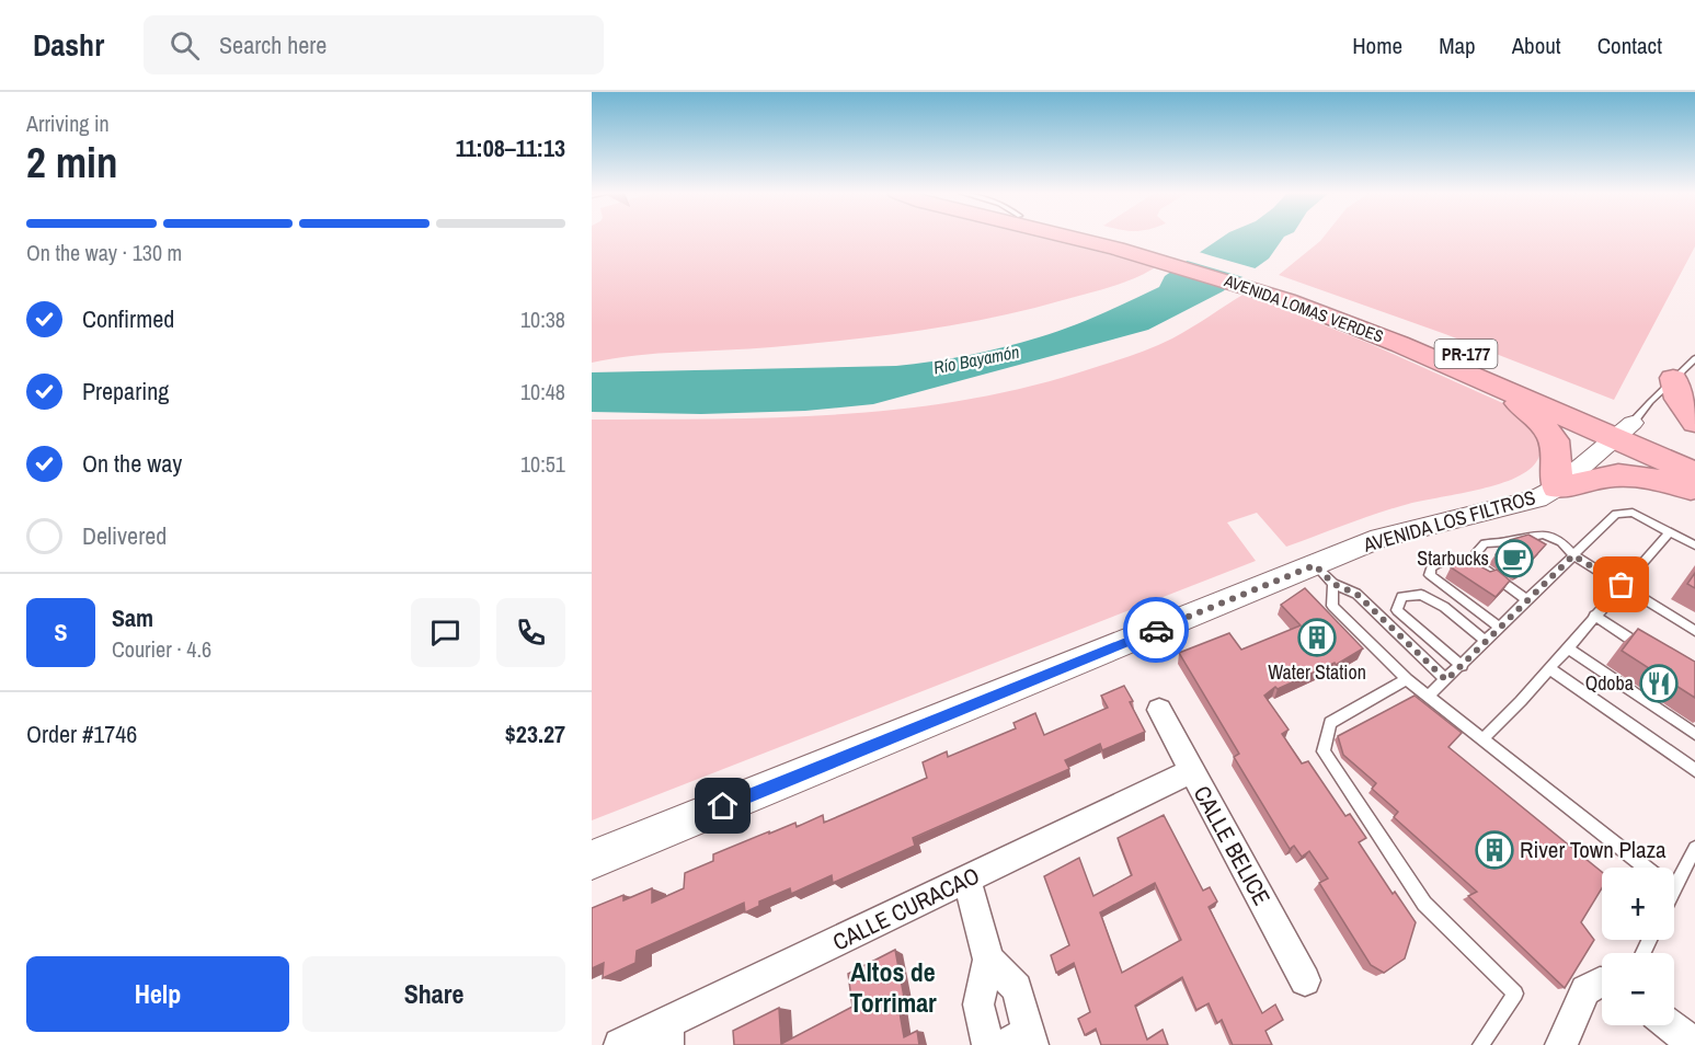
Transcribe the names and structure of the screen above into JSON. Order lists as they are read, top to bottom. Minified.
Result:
{"streets":{"highway":["AVENIDA LOMAS VERDES","PR-177"],"main road":["AVENIDA LOS FILTROS"],"street":["CALLE BELICE","CALLE CURACAO"]},"crossings":[["AVENIDA LOMAS VERDES","AVENIDA LOS FILTROS"],["CALLE BELICE","CALLE CURACAO"]],"districts":["Altos de Torrimar"],"water":["Río Bayamón"],"places":{"cafe":["Starbucks"],"building":["Water Station","River Town Plaza"],"restaurant":["Qdoba"]},"page":{"header":"Dashr","search":"Search here","nav":["Home","Map","About","Contact"],"heading":["2 min","Arriving in","11:08–11:13"],"panel":["Sam","Courier · 4.6","Order #1746","$23.27"],"bar":"On the way · 130 m","list":[["Confirmed","10:38"],["Preparing","10:48"],["On the way","10:51"],"Delivered"],"round":"S","map_buttons":["+","−"],"buttons":["Help","Share"]}}
